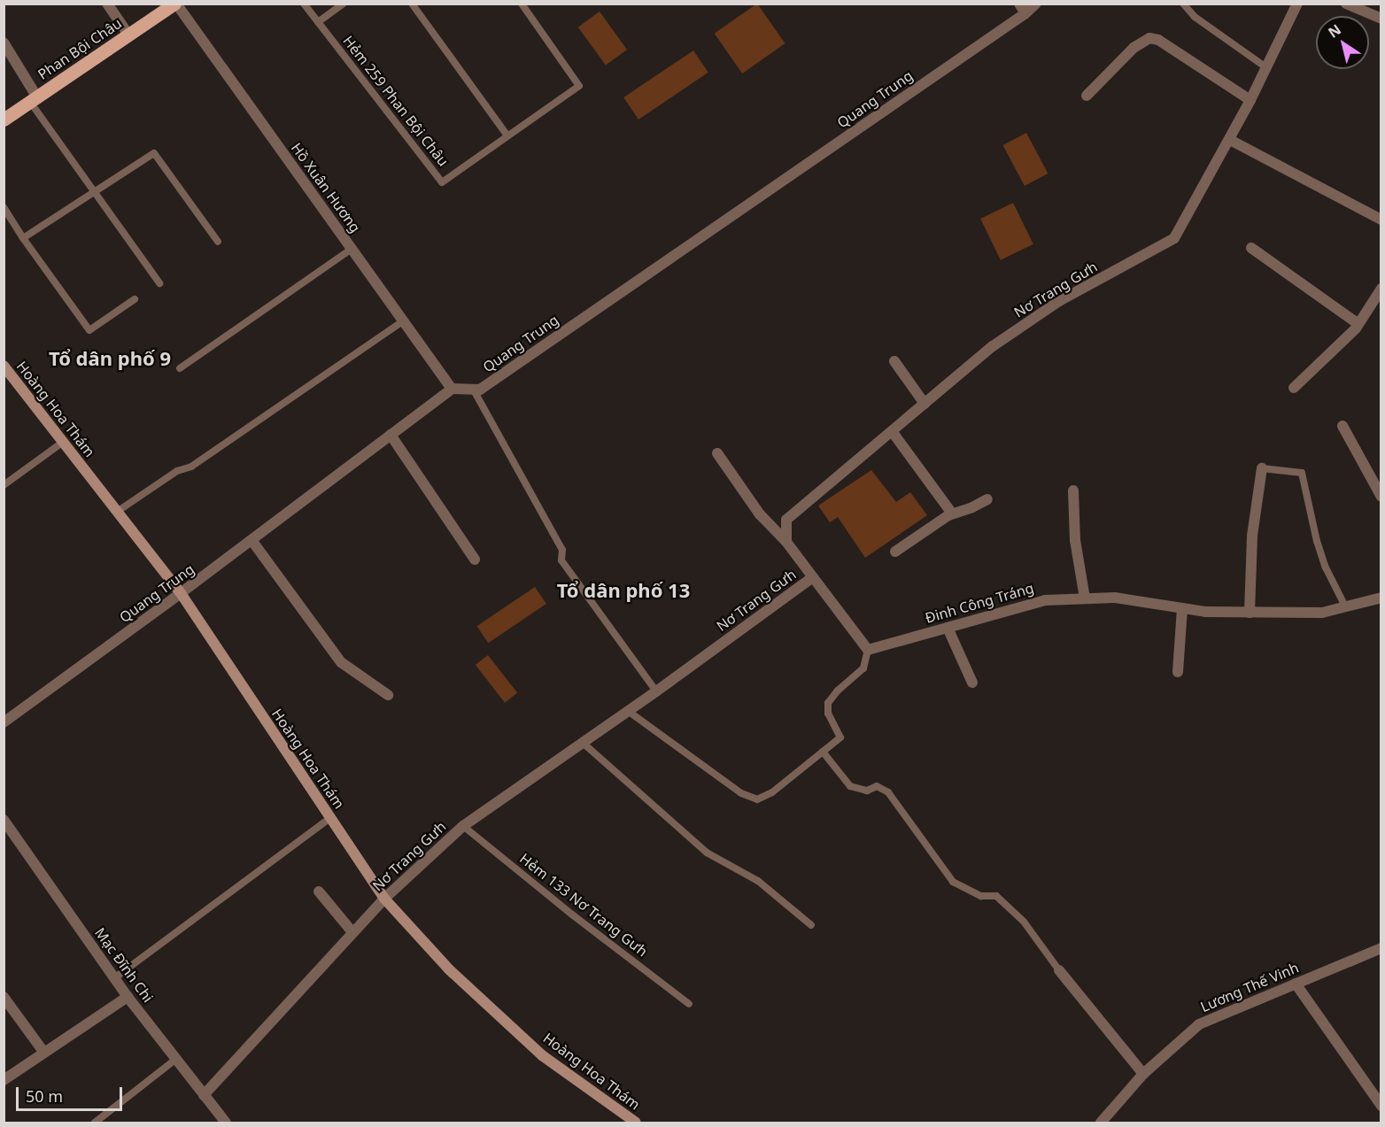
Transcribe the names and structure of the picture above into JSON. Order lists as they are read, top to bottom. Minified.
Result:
{"streets":{"main road":["Phan Bội Châu"],"street":["Quang Trung","Hồ Xuân Hương","Nơ Trang Gưh","Hoàng Hoa Thám","Đinh Công Tráng","Mạc Đĩnh Chi","Lương Thế Vinh"],"lane":["Hẻm 259 Phan Bội Châu","Hẻm 133 Nơ Trang Gưh"]},"crossings":[["Phan Bội Châu","Hồ Xuân Hương"],["Quang Trung","Hồ Xuân Hương"],["Quang Trung","Hoàng Hoa Thám"],["Nơ Trang Gưh","Hoàng Hoa Thám"],["Nơ Trang Gưh","Hẻm 133 Nơ Trang Gưh"],["Nơ Trang Gưh","Mạc Đĩnh Chi"]],"districts":["Tổ dân phố 9","Tổ dân phố 13"],"scale_bar":"50 m","north":"top left"}
